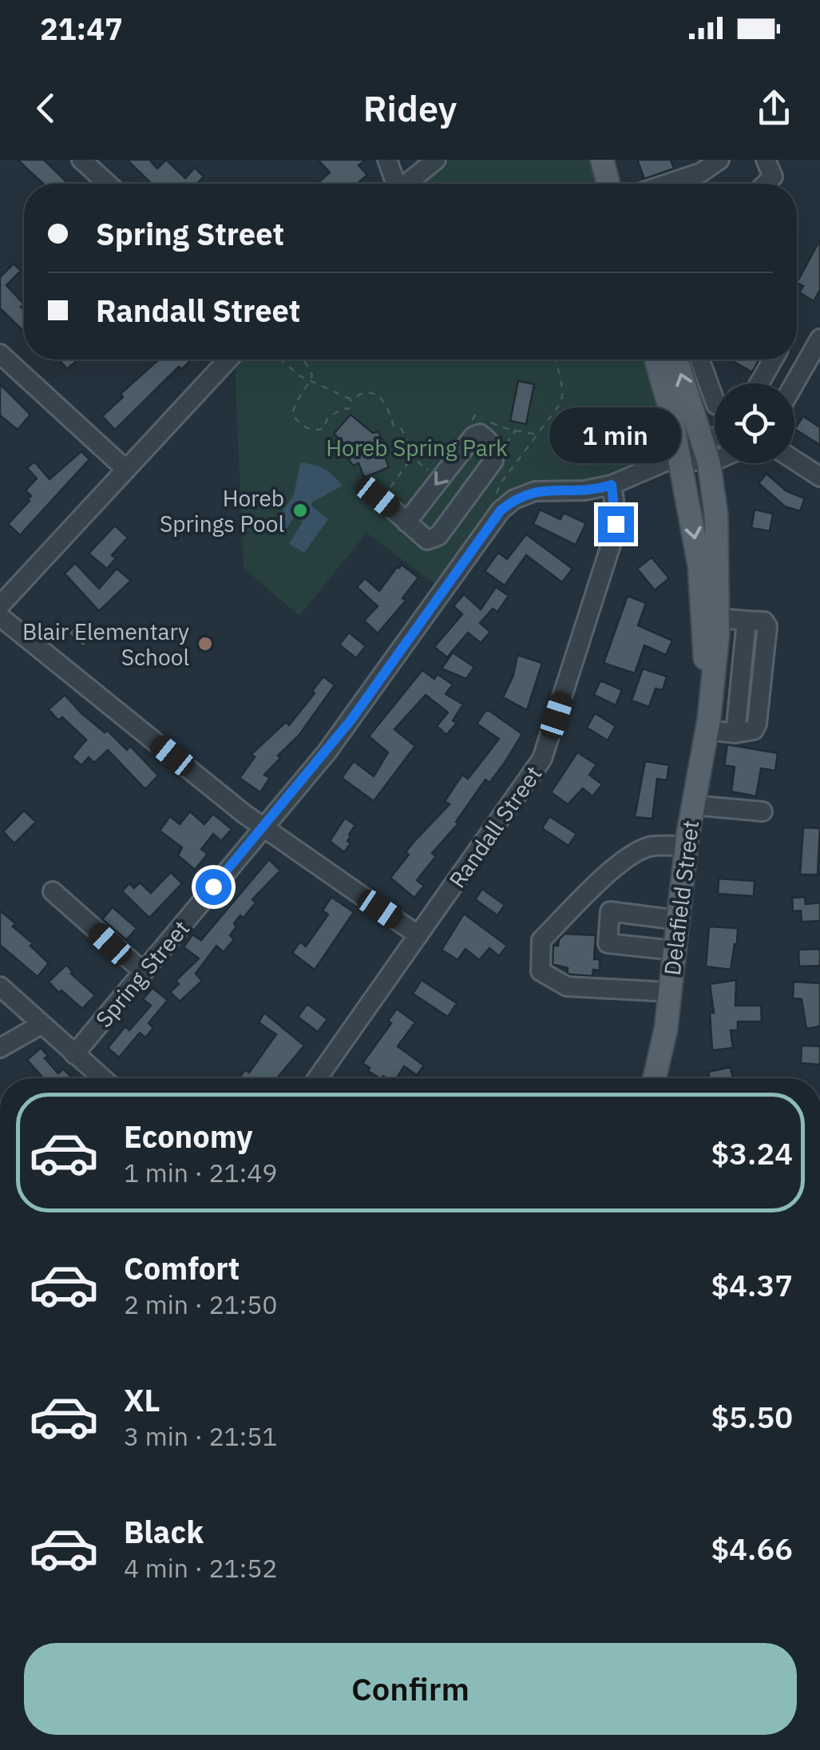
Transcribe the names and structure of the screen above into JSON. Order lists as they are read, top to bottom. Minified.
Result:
{"streets":{"main road":["Delafield Street"],"street":["Randall Street","Spring Street"]},"crossings":[["Randall Street","Spring Street"],["Delafield Street","Spring Street"]],"parks":["Horeb Spring Park"],"places":["Horeb Springs Pool","Blair Elementary School"],"page":{"status":"21:47","header":"Ridey","banner":["Spring Street","Randall Street"],"bubble":"1 min","list":[{"name":"Economy","note":"1 min · 21:49","value":"$3.24"},{"name":"Comfort","note":"2 min · 21:50","value":"$4.37"},{"name":"XL","note":"3 min · 21:51","value":"$5.50"},{"name":"Black","note":"4 min · 21:52","value":"$4.66"}],"buttons":"Confirm"}}
